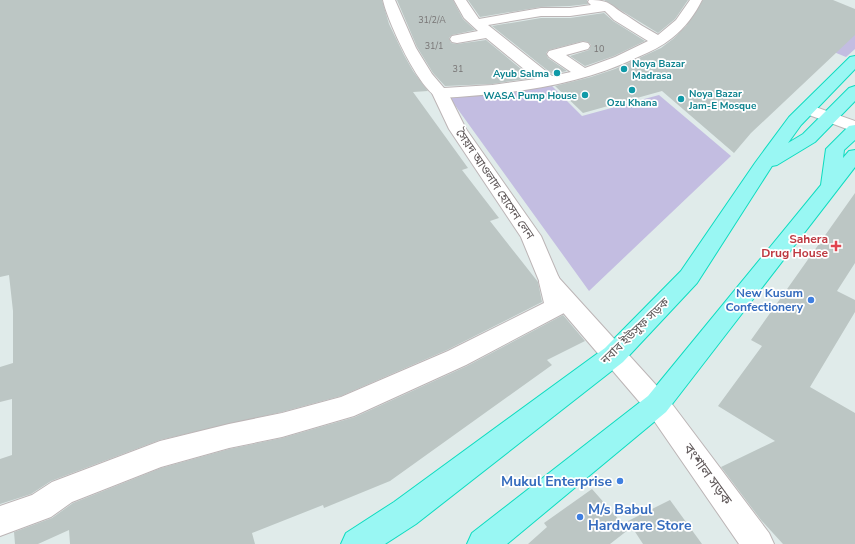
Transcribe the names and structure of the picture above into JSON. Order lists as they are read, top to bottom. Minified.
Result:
{"streets":{"highway":["নবাব ইউসুফ সড়ক"],"street":["সৈয়দ আওলাদ হোসেন লেন","বংশাল সড়ক"]},"crossings":[["সৈয়দ আওলাদ হোসেন লেন","নবাব ইউসুফ সড়ক"],["সৈয়দ আওলাদ হোসেন লেন","বংশাল সড়ক"]],"places":{"other":["Noya Bazar Madrasa","Ayub Salma","Ozu Khana","WASA Pump House","Noya Bazar Jam-E Mosque","New Kusum Confectionery","Mukul Enterprise","M/s Babul Hardware Store"],"health":["Sahera Drug House"]},"house_numbers":["31/2/A","31/1","10","31"]}
